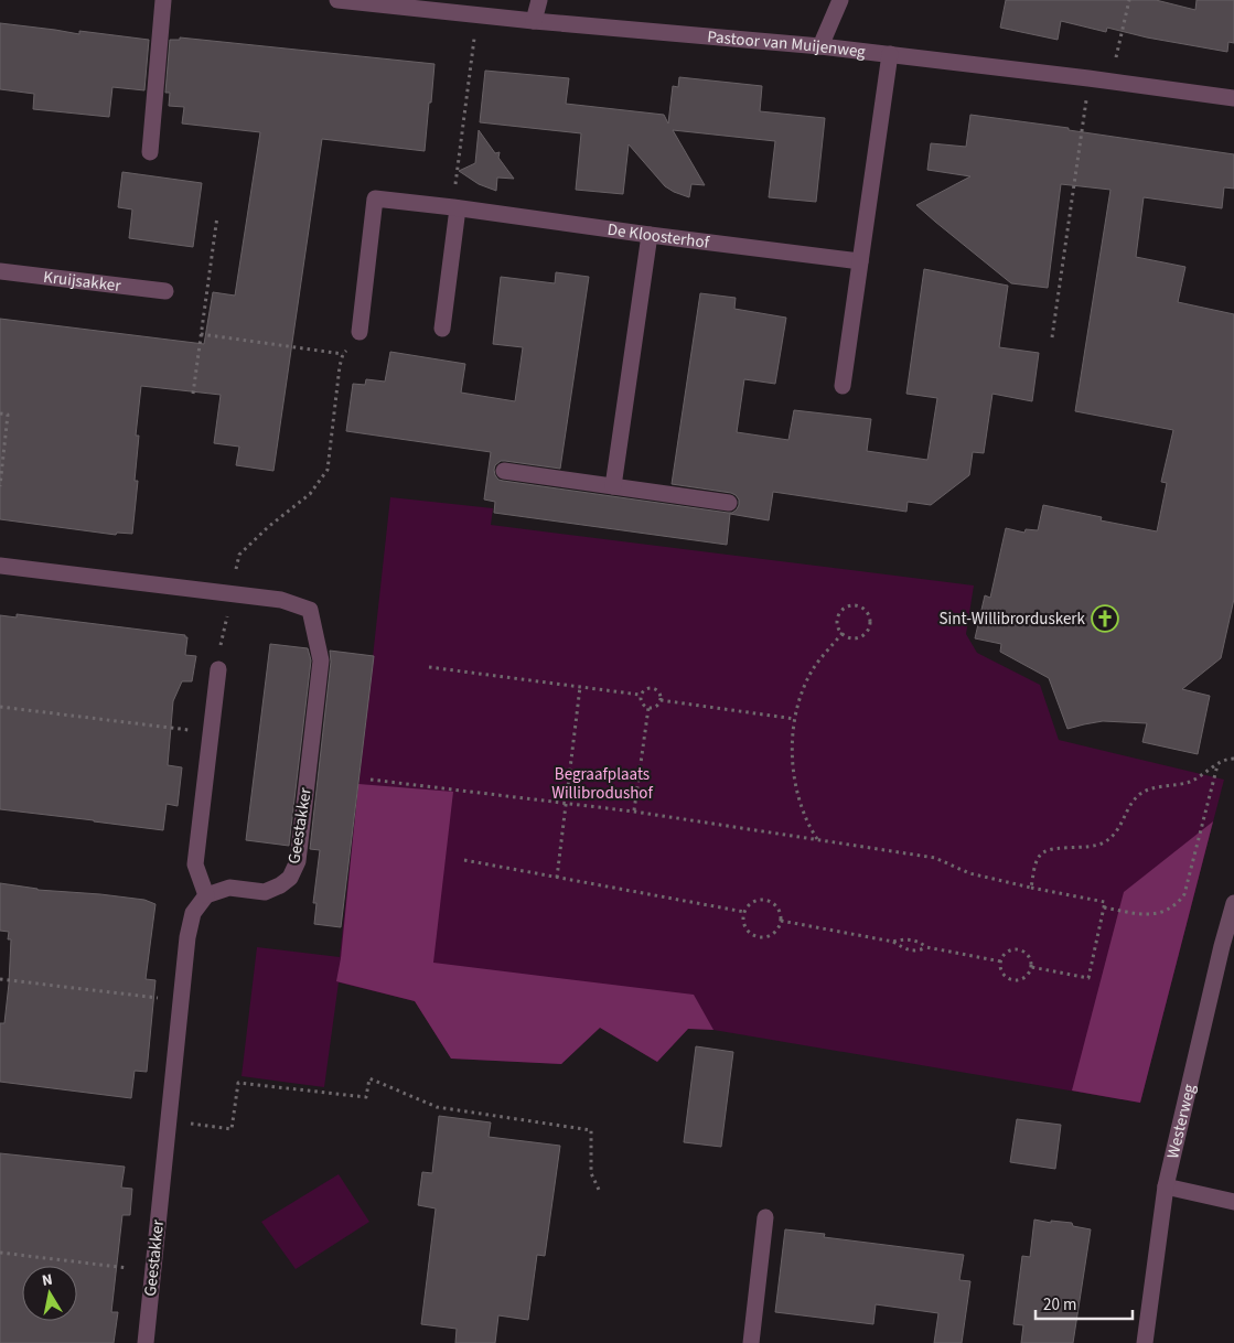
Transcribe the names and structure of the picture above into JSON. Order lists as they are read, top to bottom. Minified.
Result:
{"streets":{"street":["Pastoor van Muijenweg","De Kloosterhof","Kruijsakker","Geestakker","Westerweg"]},"parks":["Begraafplaats Willibrodushof"],"places":{"church":["Sint-Willibrorduskerk"]},"scale_bar":"20 m","north":"top"}
